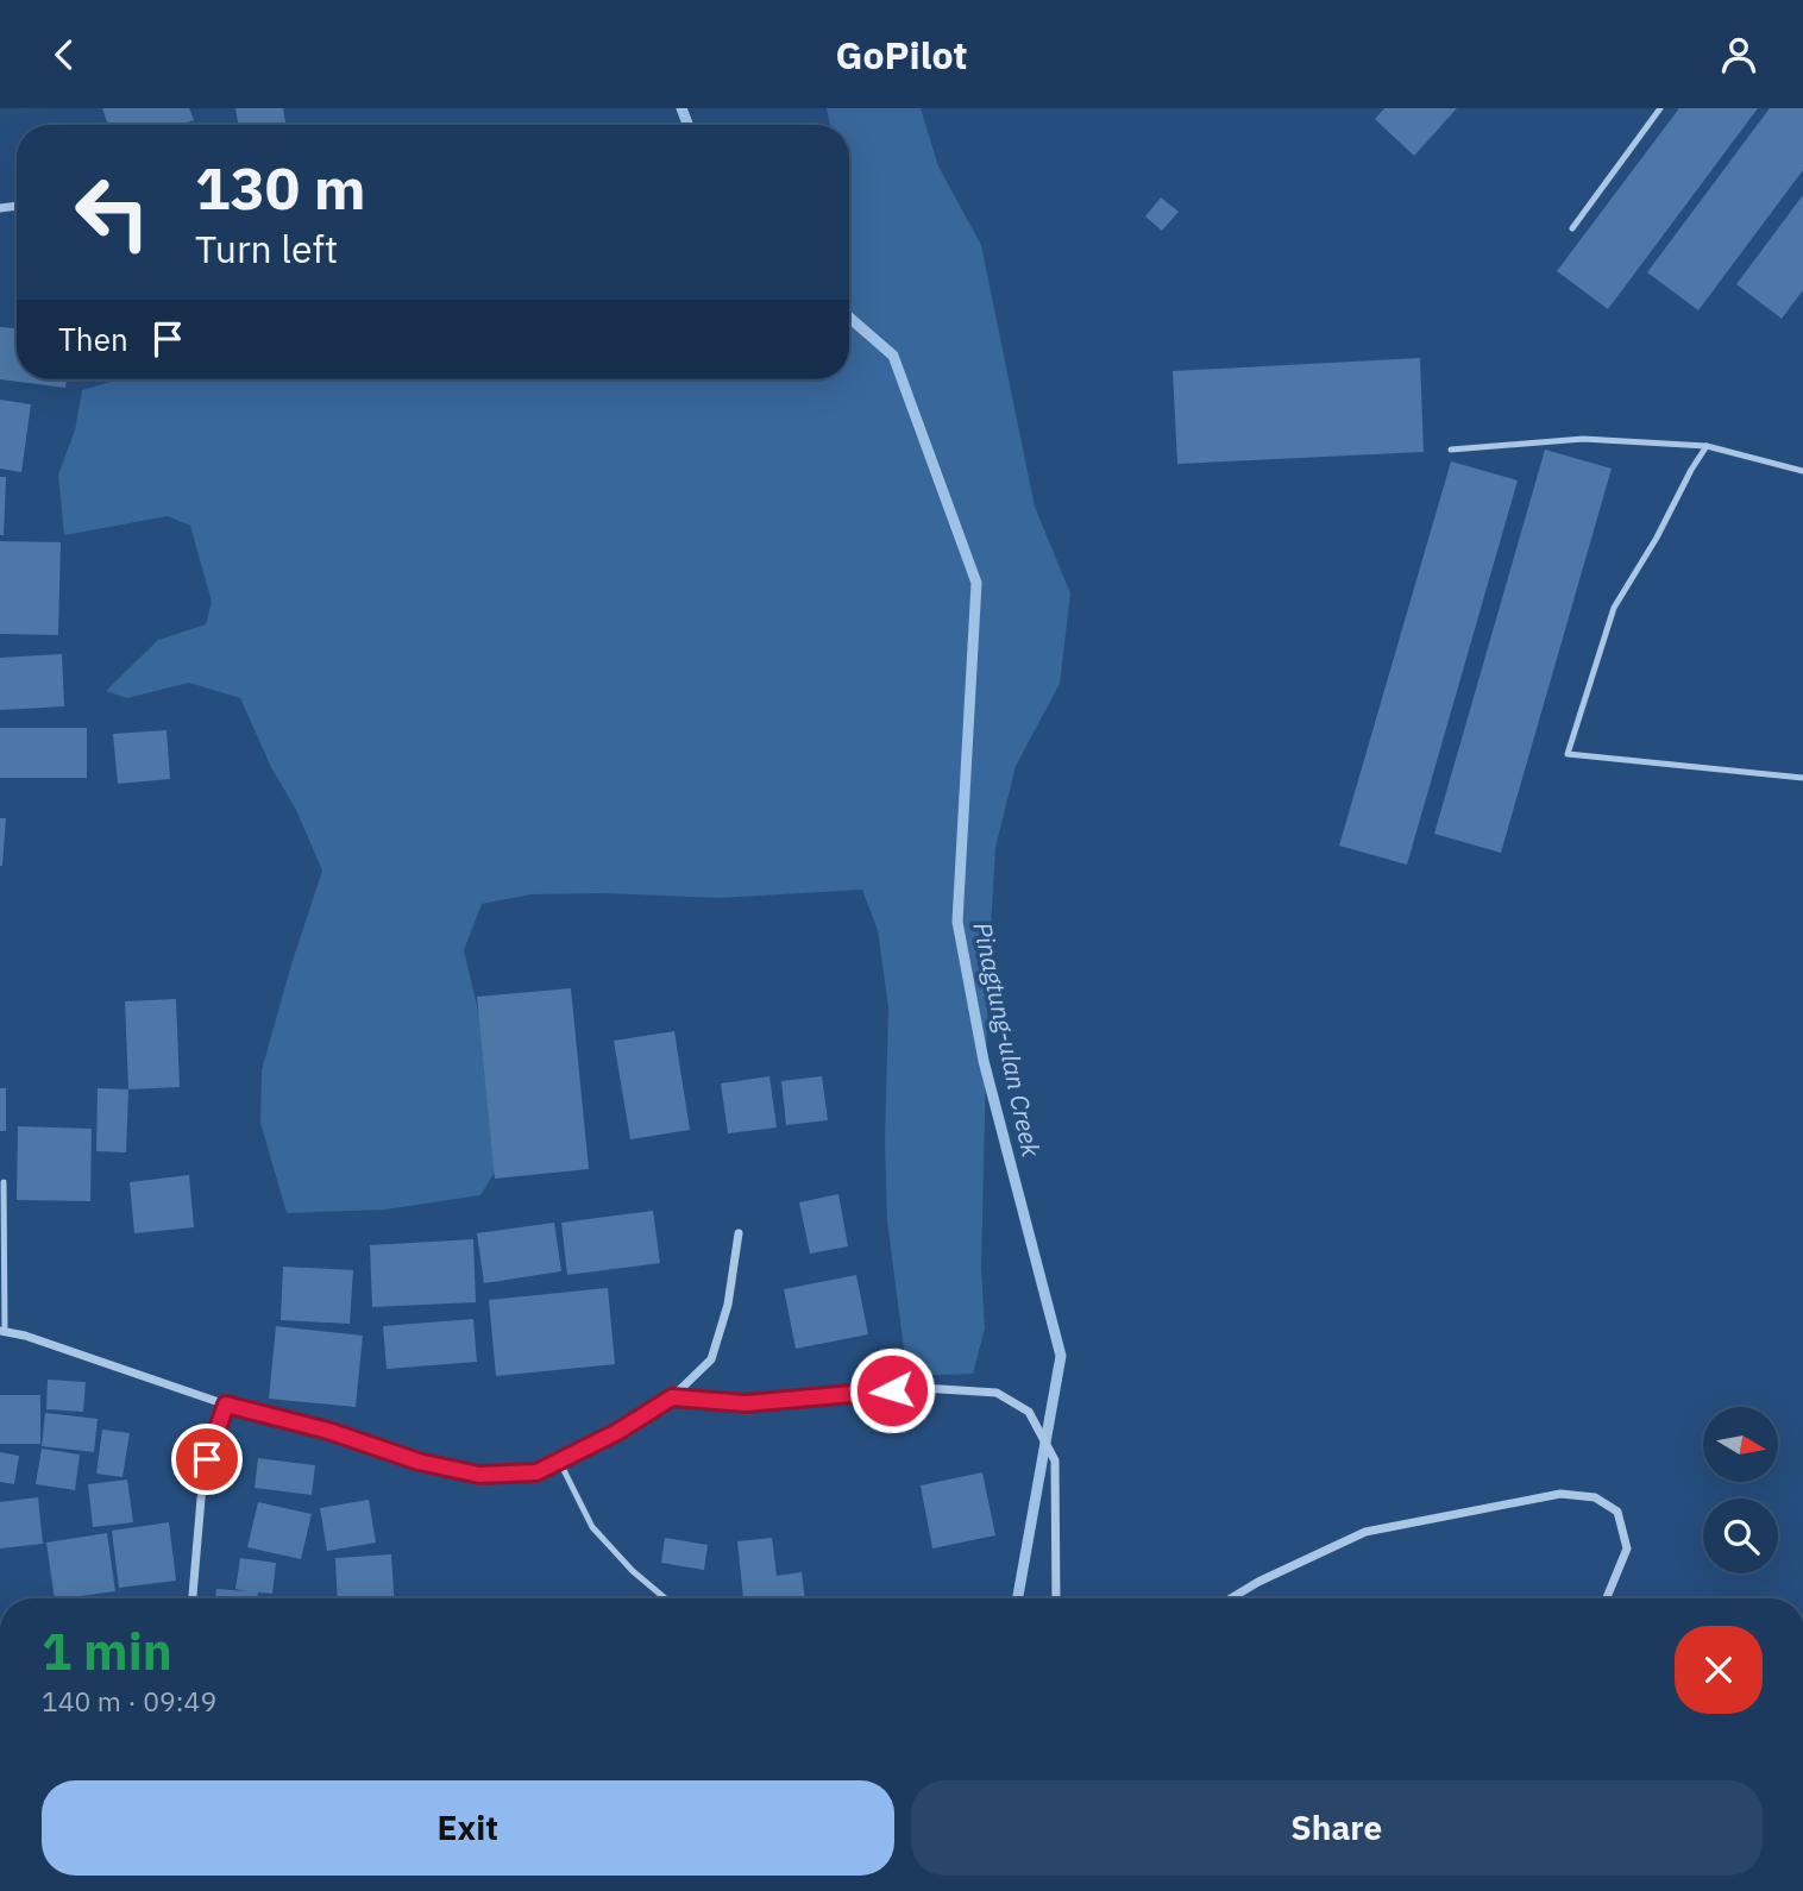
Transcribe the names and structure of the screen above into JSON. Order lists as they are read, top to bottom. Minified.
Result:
{"water":["Pinagtung-ulan Creek"],"north":"right","page":{"header":"GoPilot","turn":["130 m","Turn left"],"then":"Then","heading":["1 min","140 m · 09:49"],"buttons":["Exit","Share"]}}
